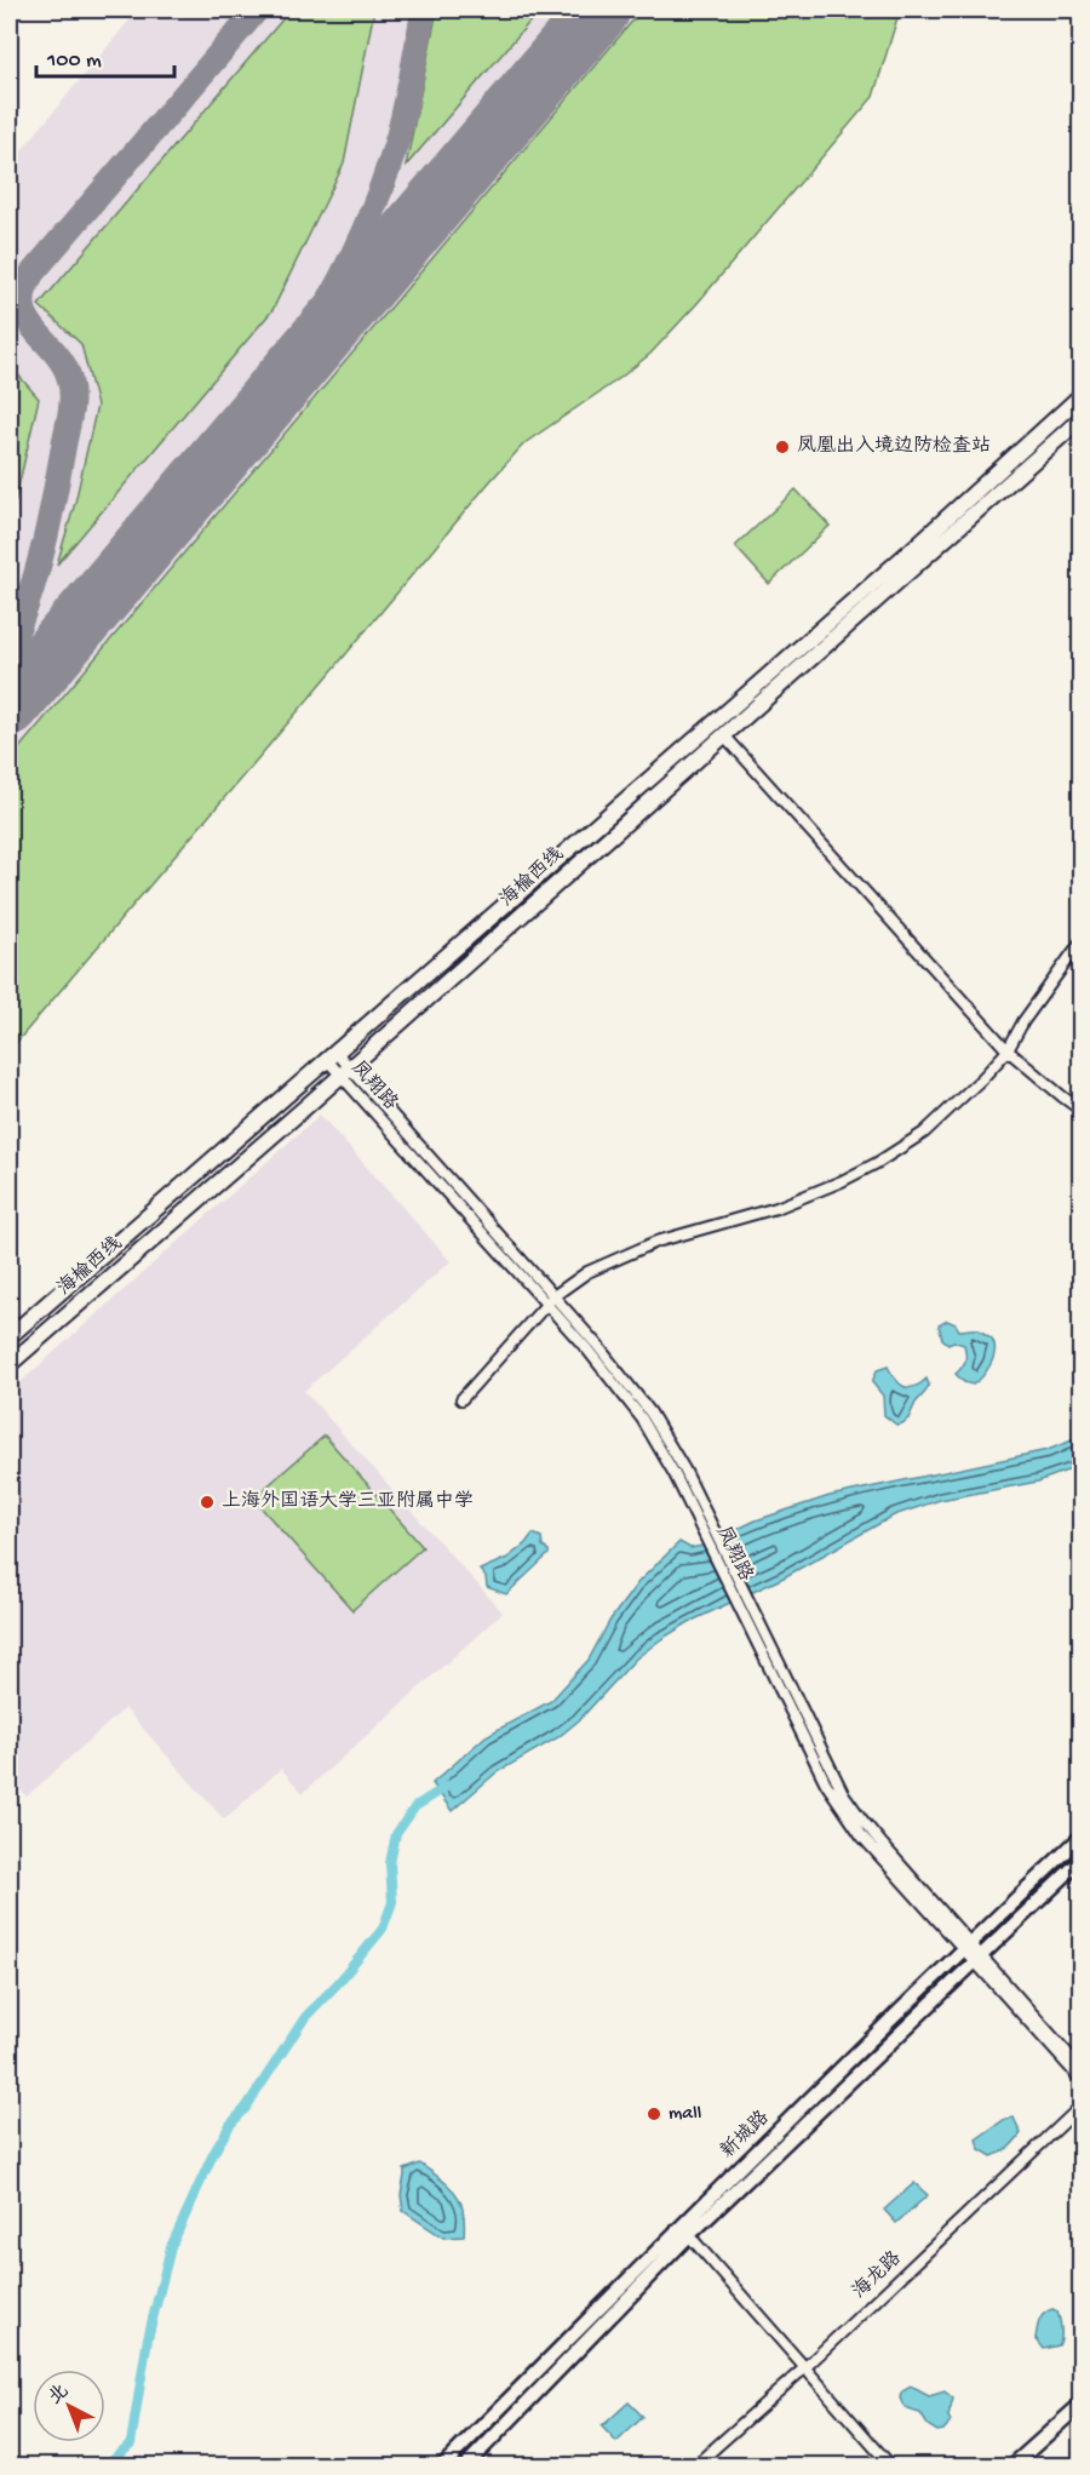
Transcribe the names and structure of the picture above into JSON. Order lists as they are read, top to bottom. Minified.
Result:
{"streets":{"highway":["海榆西线"],"main road":["新城路"],"street":["凤翔路","海龙路"]},"crossings":[["海榆西线","凤翔路"],["凤翔路","新城路"]],"places":["凤凰出入境边防检查站","上海外国语大学三亚附属中学","mall"],"scale_bar":"100 m","north":"top left"}
